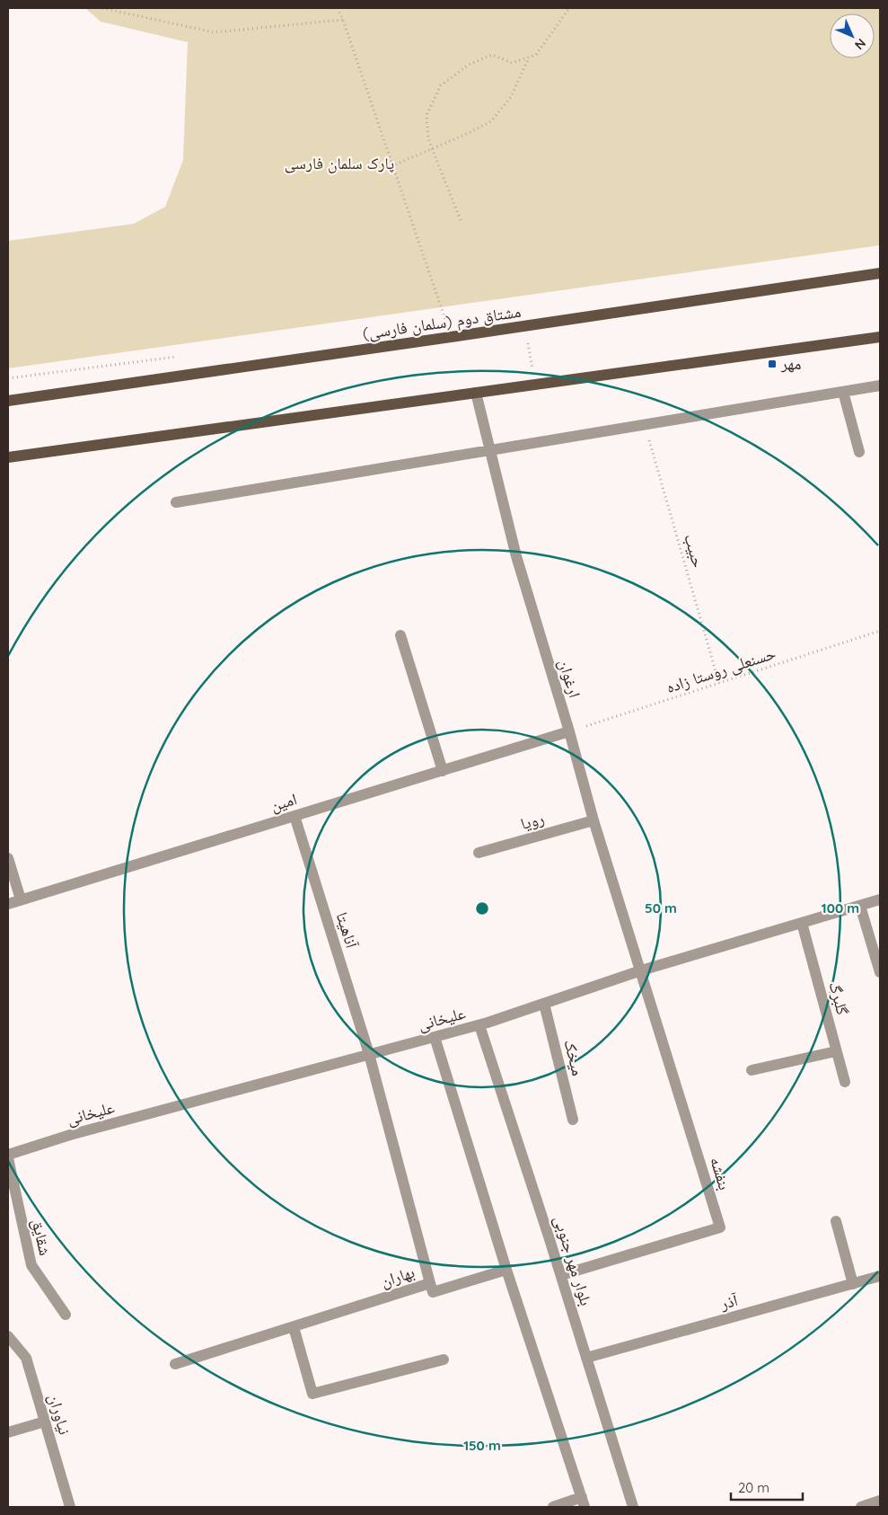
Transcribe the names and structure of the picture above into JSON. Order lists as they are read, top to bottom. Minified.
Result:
{"streets":{"main road":["مشتاق دوم (سلمان فارسی)"],"street":["ارغوان","امین","رویا","آناهیتا","گلبرگ","علیخانی","میخک","بنفشه","شقایق","بلوار مهر جنوبی","بهاران","آذر","نیاوران"],"path":["حبیب","حسنعلی روستا زاده"]},"crossings":[["حبیب","حسنعلی روستا زاده"],["حسنعلی روستا زاده","ارغوان"],["حسنعلی روستا زاده","امین"],["ارغوان","امین"],["ارغوان","رویا"],["ارغوان","علیخانی"],["ارغوان","بنفشه"],["امین","آناهیتا"],["آناهیتا","علیخانی"],["آناهیتا","بهاران"],["گلبرگ","علیخانی"],["علیخانی","میخک"],["علیخانی","بنفشه"],["علیخانی","بلوار مهر جنوبی"],["علیخانی","بهاران"],["بنفشه","بلوار مهر جنوبی"],["بلوار مهر جنوبی","آذر"]],"parks":["پارک سلمان فارسی"],"places":{"transit":["مهر"]},"scale_bar":"20 m","north":"bottom right","rings":["50 m","100 m","150 m"]}
